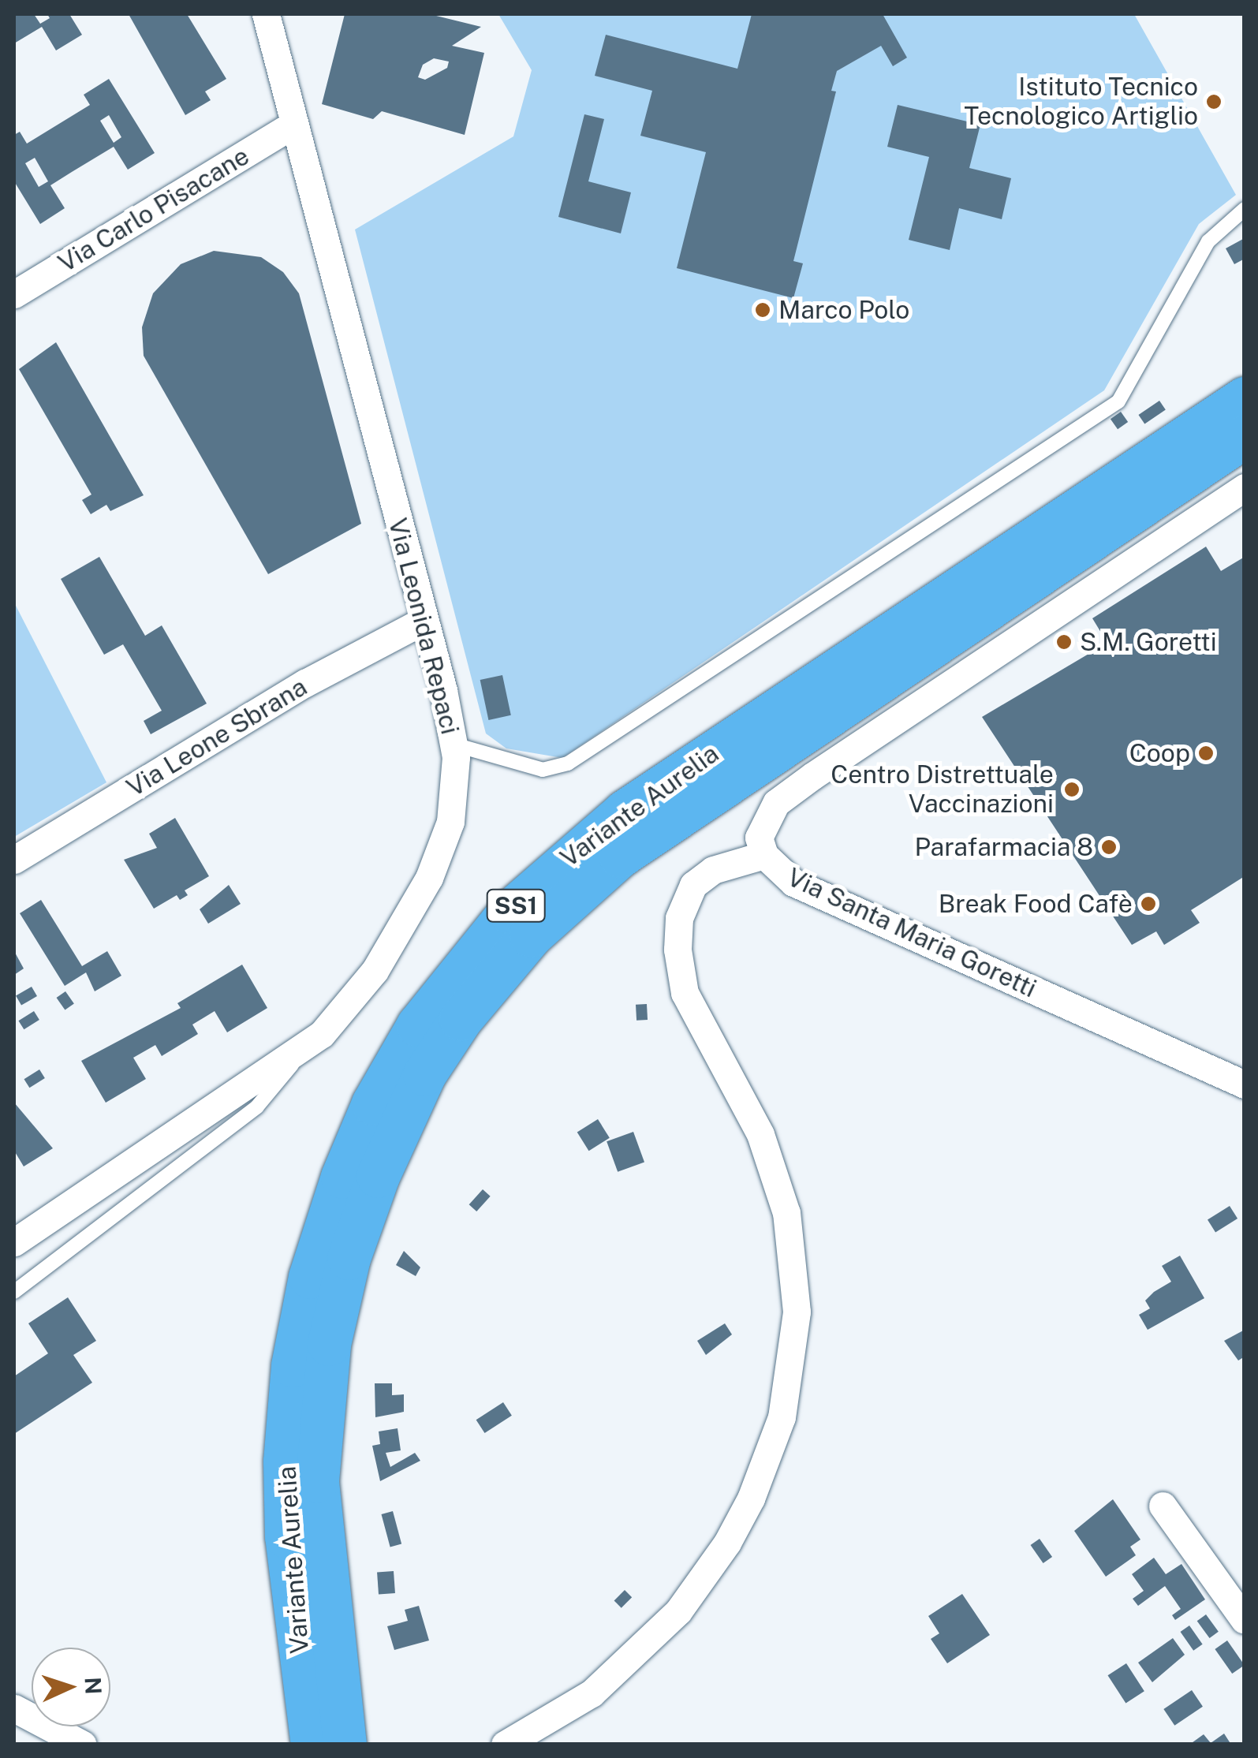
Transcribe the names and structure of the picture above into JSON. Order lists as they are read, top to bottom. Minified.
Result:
{"streets":{"highway":["Variante Aurelia","SS1"],"street":["Via Carlo Pisacane","Via Leonida Repaci","Via Leone Sbrana","Via Santa Maria Goretti"]},"crossings":[["Via Carlo Pisacane","Via Leonida Repaci"],["Via Leonida Repaci","Via Leone Sbrana"]],"places":["Istituto Tecnico Tecnologico Artiglio","Marco Polo","S.M. Goretti","Coop","Centro Distrettuale Vaccinazioni","Parafarmacia 8","Break Food Cafè"],"north":"right"}
